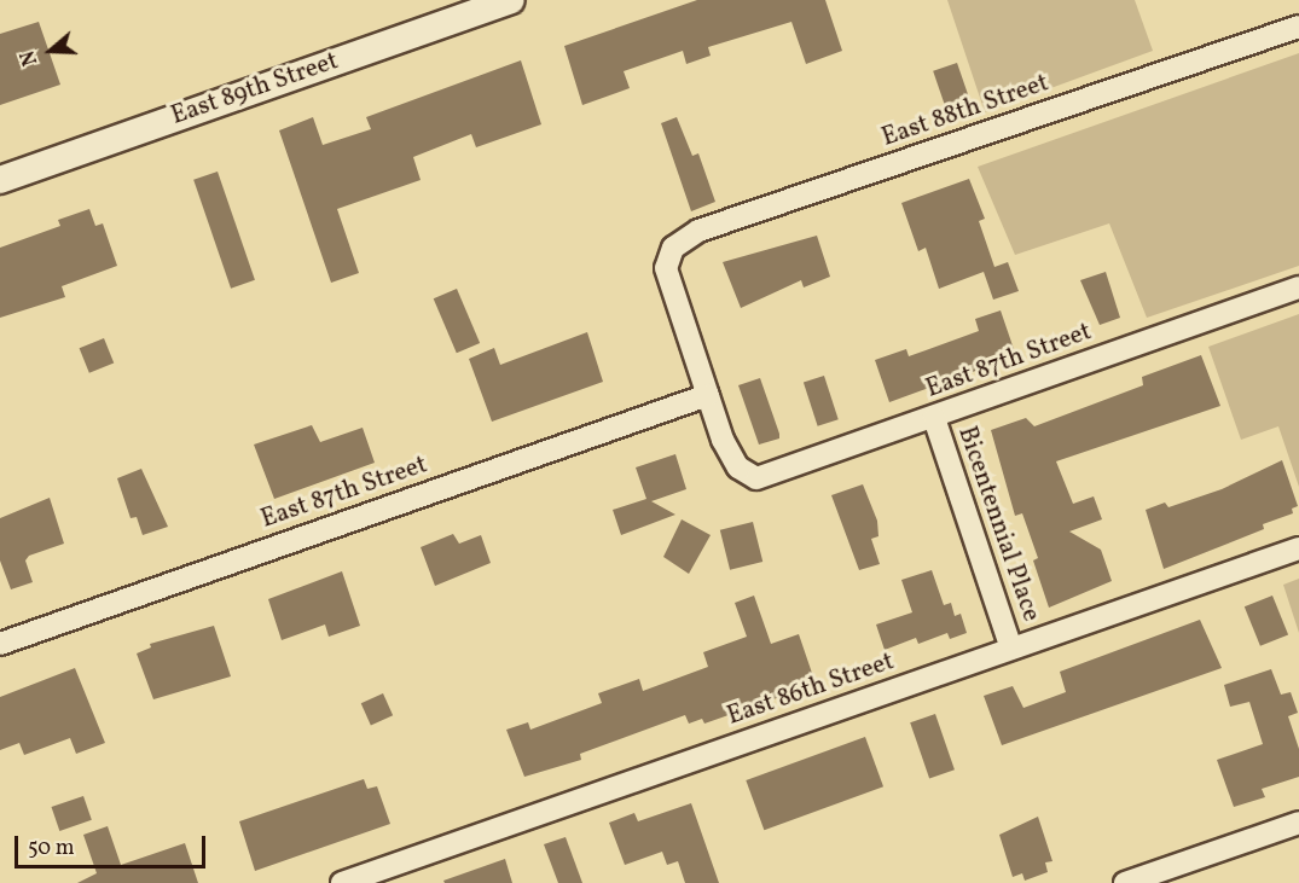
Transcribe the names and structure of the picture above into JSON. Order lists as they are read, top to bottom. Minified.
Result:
{"streets":{"street":["East 89th Street","East 88th Street","East 87th Street","Bicentennial Place","East 86th Street"]},"crossings":[["East 88th Street","East 87th Street"],["East 87th Street","Bicentennial Place"],["Bicentennial Place","East 86th Street"]],"scale_bar":"50 m","north":"left"}
